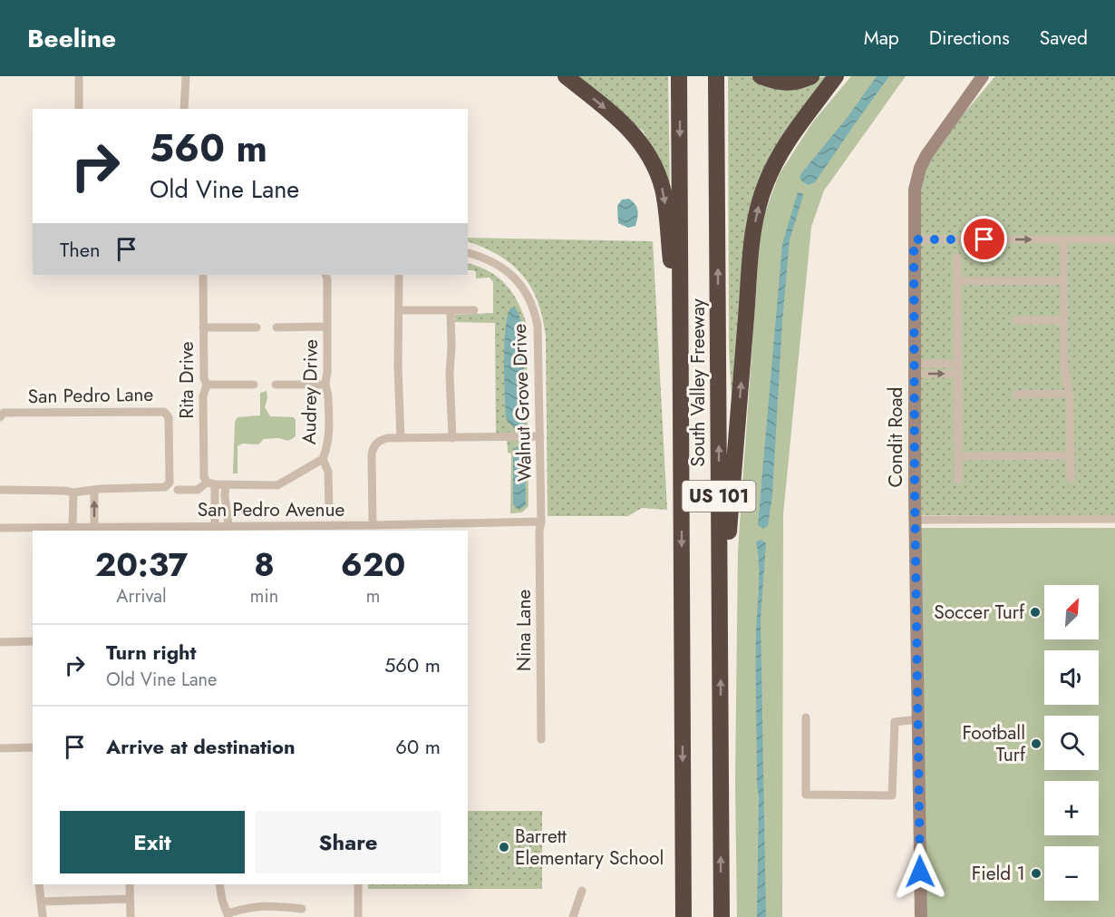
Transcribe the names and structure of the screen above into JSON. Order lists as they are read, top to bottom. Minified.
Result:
{"streets":{"highway":["South Valley Freeway","US 101"],"street":["Rita Drive","Audrey Drive","San Pedro Lane","Walnut Grove Drive","Condit Road","San Pedro Avenue","Nina Lane"]},"crossings":[["Rita Drive","San Pedro Avenue"],["Walnut Grove Drive","San Pedro Avenue"],["Walnut Grove Drive","Nina Lane"],["San Pedro Avenue","Nina Lane"]],"places":["Soccer Turf","Football Turf","Barrett Elementary School","Field 1"],"north":"top right","page":{"header":"Beeline","nav":["Map","Directions","Saved"],"turn":["560 m","Old Vine Lane"],"then":"Then","eta":["20:37","Arrival","8","min","620","m"],"map_buttons":["+","−"],"list":[{"name":"Turn right","note":"Old Vine Lane","value":"560 m"},{"name":"Arrive at destination","value":"60 m"}],"buttons":["Exit","Share"]}}
